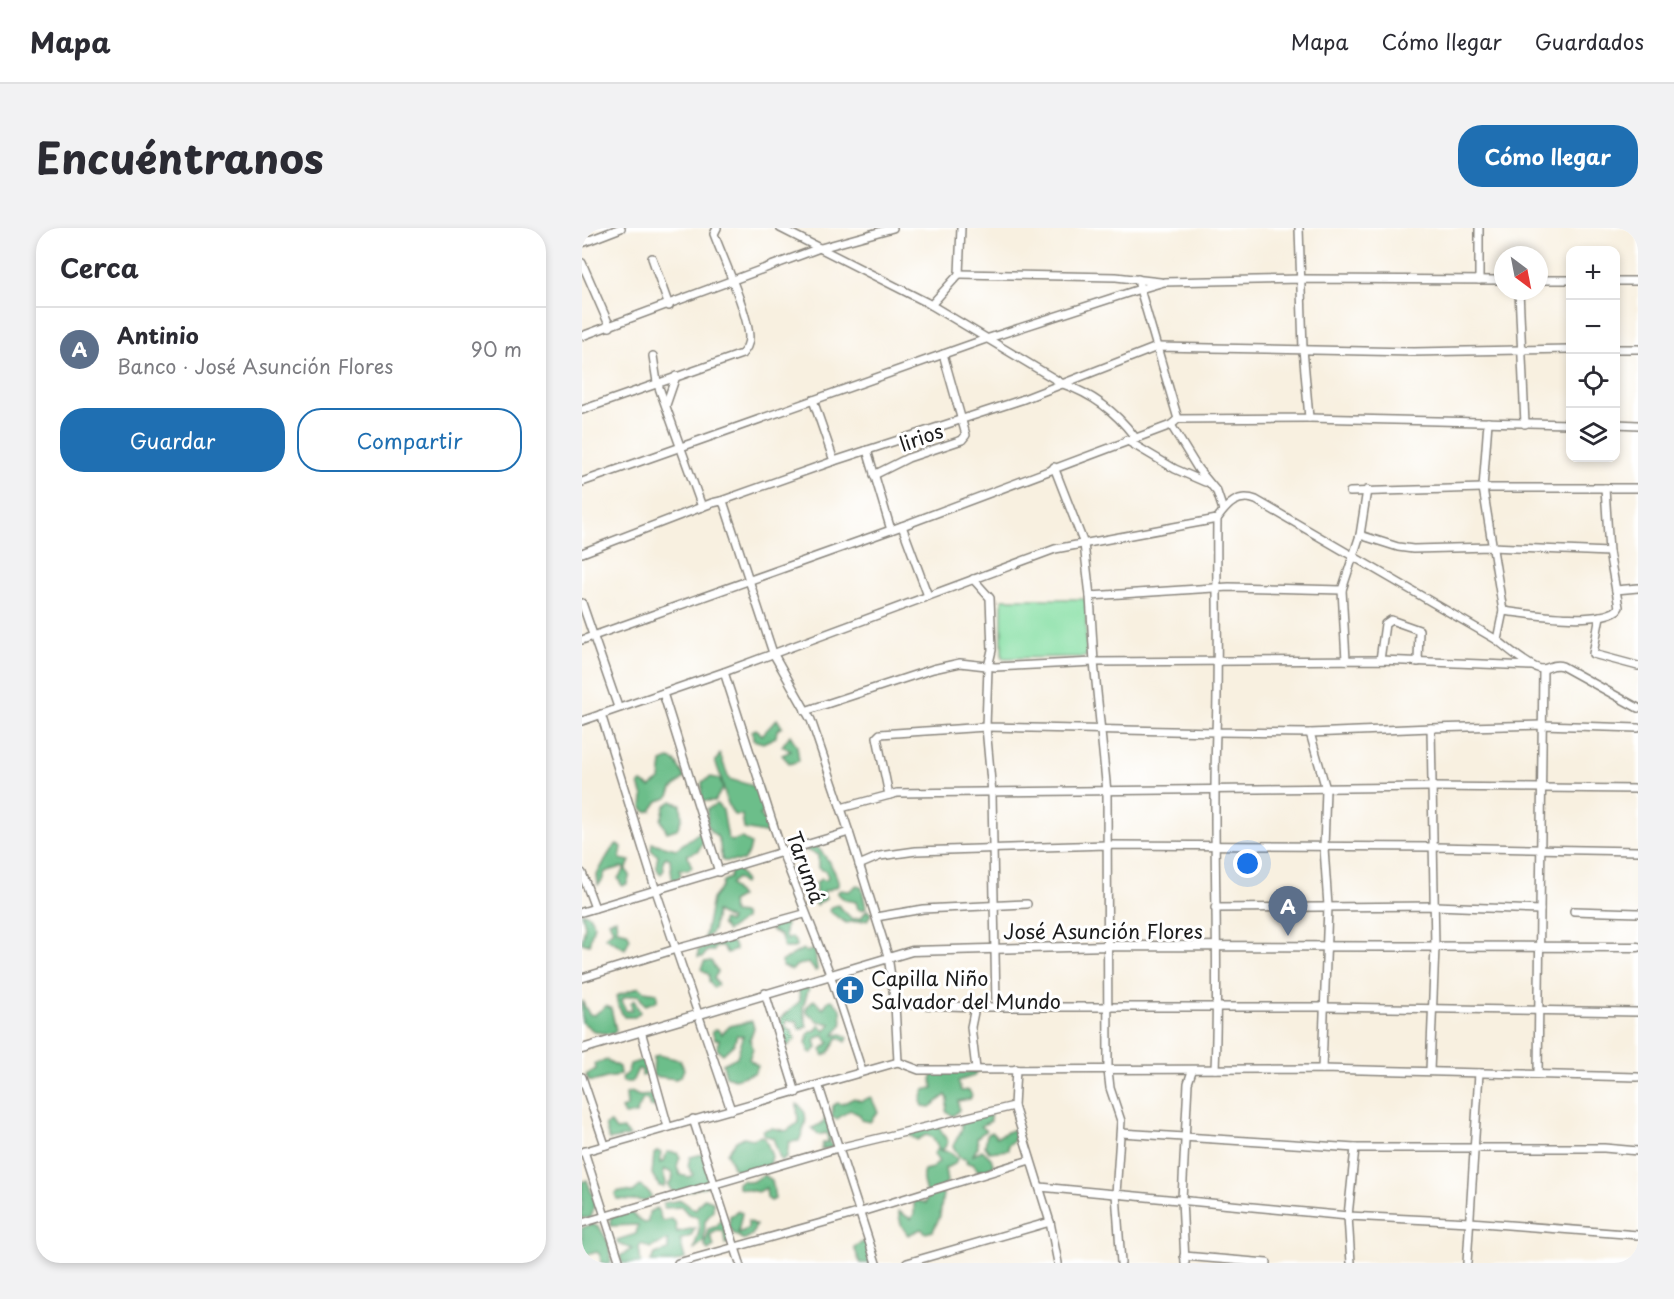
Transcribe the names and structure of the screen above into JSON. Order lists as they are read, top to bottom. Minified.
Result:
{"streets":{"street":["lirios","Tarumá","José Asunción Flores"]},"crossings":[["Tarumá","José Asunción Flores"]],"places":{"church":["Capilla Niño Salvador del Mundo"]},"north":"bottom right","page":{"header":"Mapa","nav":["Mapa","Cómo llegar","Guardados"],"title":"Encuéntranos","buttons":["Cómo llegar",["Guardar","Compartir"]],"heading":"Cerca","map_buttons":["+","−"],"list":[{"mark":"A","name":"Antinio","note":"Banco · José Asunción Flores","value":"90 m"}],"pins":"A"}}
